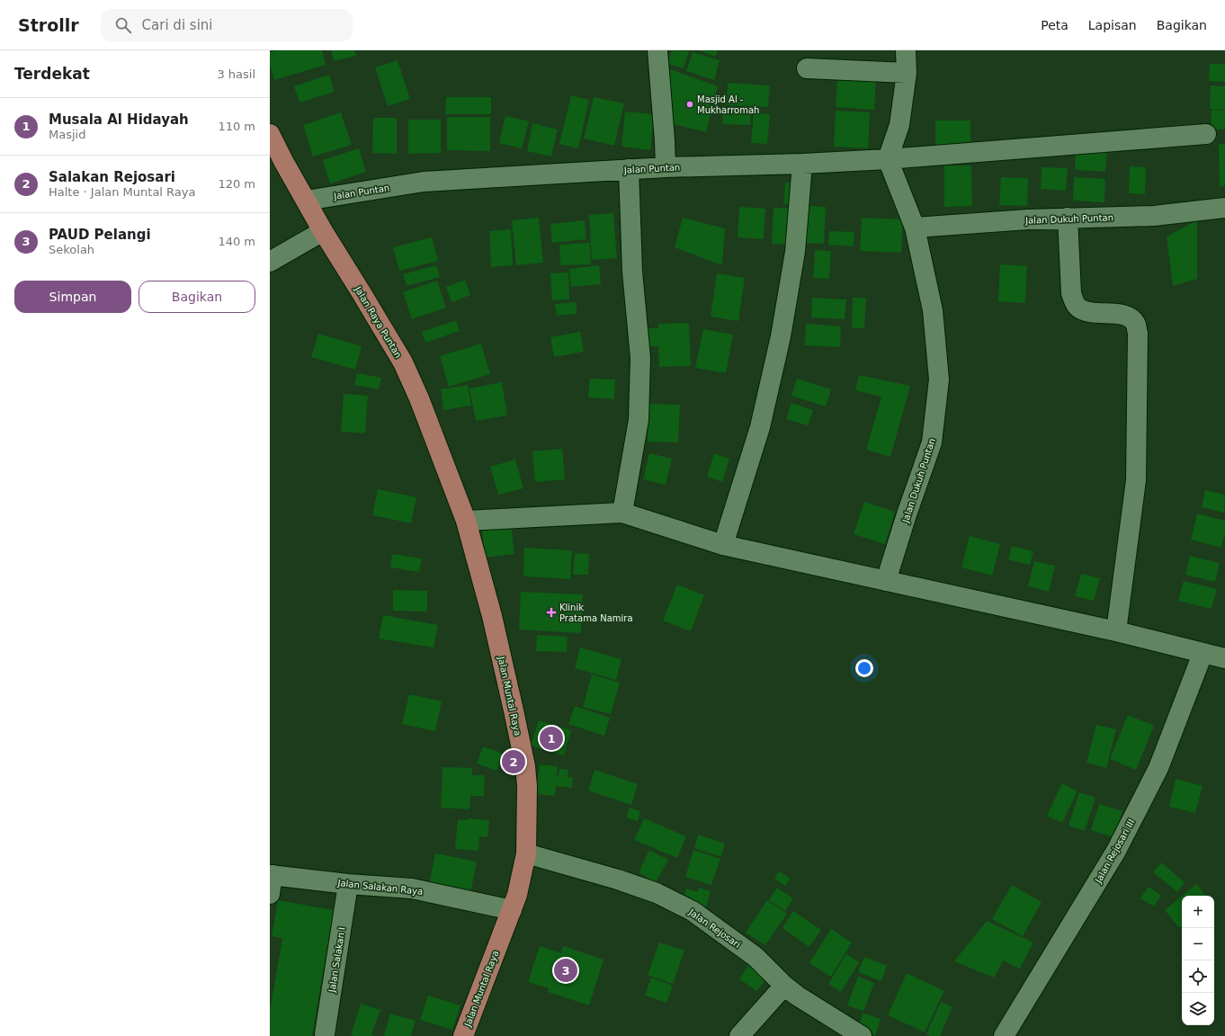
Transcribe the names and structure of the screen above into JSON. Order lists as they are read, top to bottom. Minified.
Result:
{"streets":{"main road":["Jalan Raya Puntan","Jalan Muntal Raya"],"street":["Jalan Puntan","Jalan Dukuh Puntan","Jalan Rejosari III","Jalan Salakan Raya","Jalan Rejosari","Jalan Salakan I"]},"crossings":[["Jalan Puntan","Jalan Dukuh Puntan"],["Jalan Puntan","Jalan Raya Puntan"],["Jalan Raya Puntan","Jalan Muntal Raya"],["Jalan Muntal Raya","Jalan Salakan Raya"],["Jalan Muntal Raya","Jalan Rejosari"],["Jalan Salakan Raya","Jalan Salakan I"]],"places":{"other":["Masjid Al - Mukharromah"],"health":["Klinik Pratama Namira"]},"page":{"header":"Strollr","search":"Cari di sini","nav":["Peta","Lapisan","Bagikan"],"heading":["Terdekat","3 hasil"],"list":[{"mark":"1","name":"Musala Al Hidayah","note":"Masjid","value":"110 m"},{"mark":"2","name":"Salakan Rejosari","note":"Halte · Jalan Muntal Raya","value":"120 m"},{"mark":"3","name":"PAUD Pelangi","note":"Sekolah","value":"140 m"}],"buttons":["Simpan","Bagikan"],"pins":["1","2","3"],"map_buttons":["+","−"]}}
